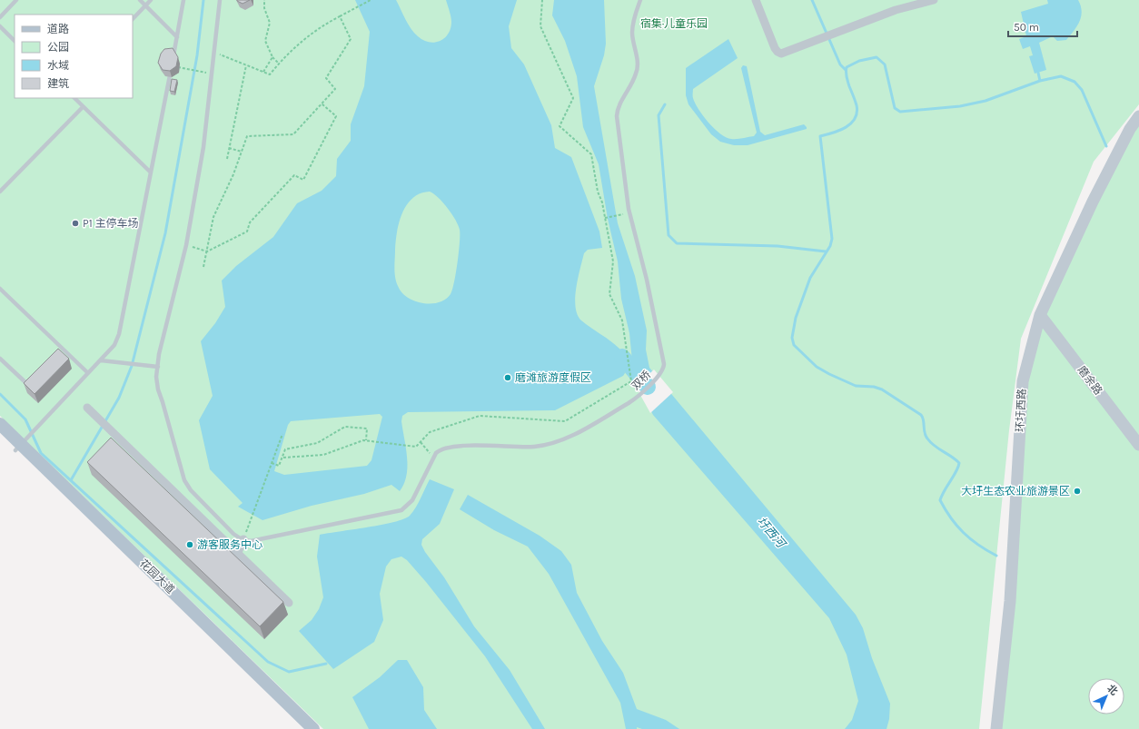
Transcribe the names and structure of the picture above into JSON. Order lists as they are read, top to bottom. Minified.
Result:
{"streets":{"main road":["花园大道"],"street":["磨余路","环圩西路"],"lane":["双桥"]},"crossings":[["磨余路","环圩西路"]],"water":["圩西河"],"parks":["宿集·儿童乐园"],"places":["P1 主停车场","磨滩旅游度假区","大圩生态农业旅游景区","游客服务中心"],"legend":["道路","公园","水域","建筑"],"scale_bar":"50 m","north":"top right"}
